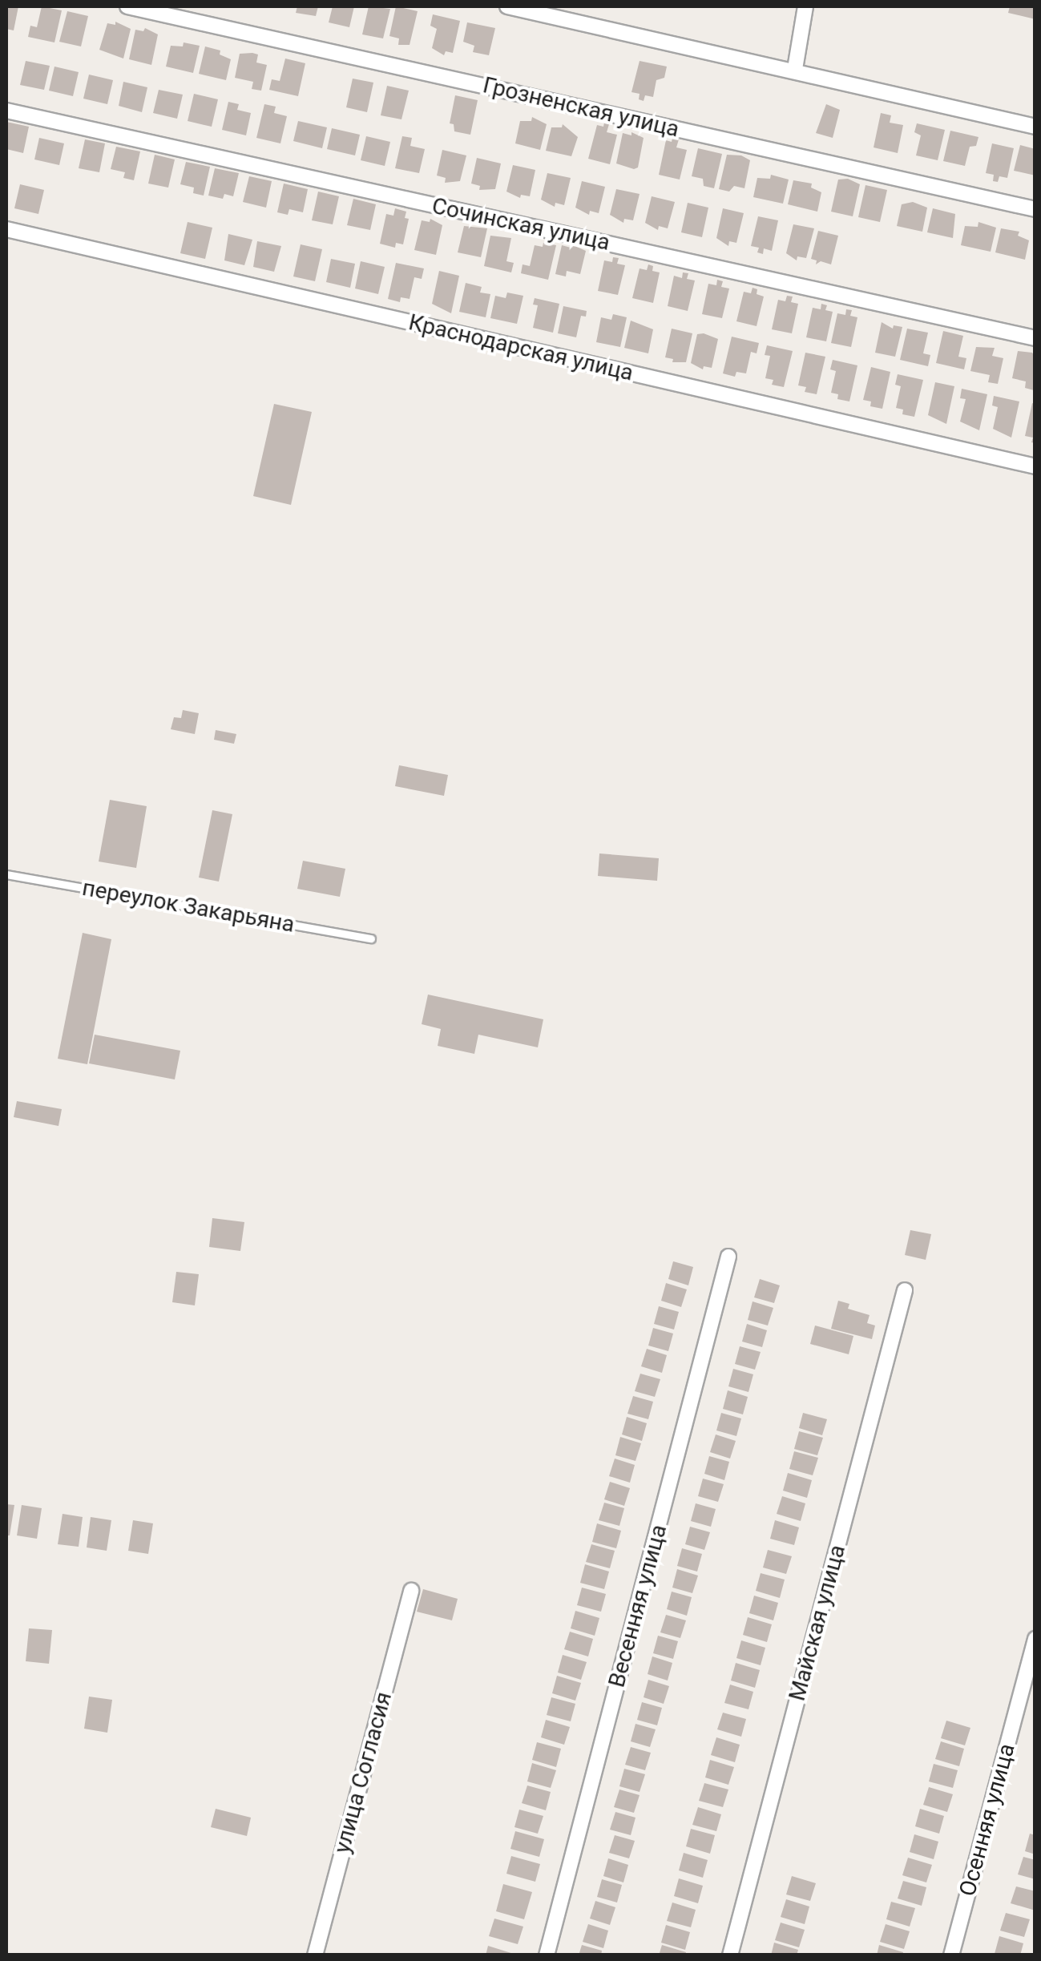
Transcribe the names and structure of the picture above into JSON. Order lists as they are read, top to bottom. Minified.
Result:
{"streets":{"street":["Грозненская улица","Сочинская улица","Краснодарская улица","Весенняя улица","Майская улица","улица Согласия","Осенняя улица"],"lane":["переулок Закарьяна"]}}
